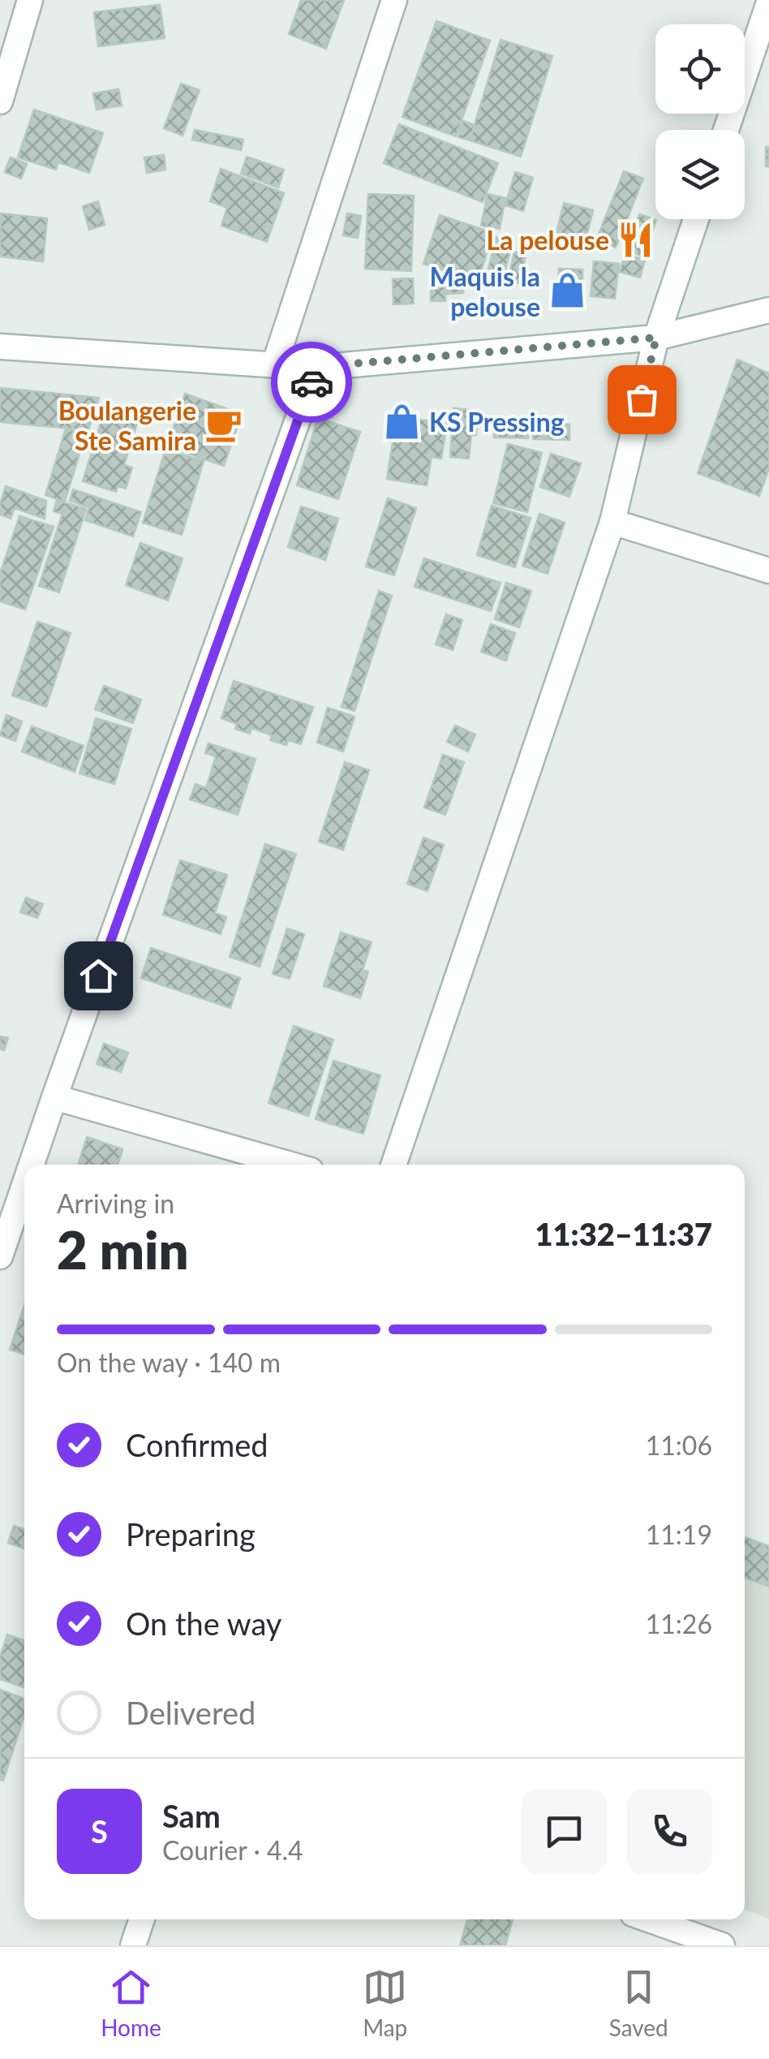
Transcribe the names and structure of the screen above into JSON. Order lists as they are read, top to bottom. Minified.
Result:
{"places":{"restaurant":["La pelouse"],"shop":["Maquis la pelouse","KS Pressing"],"cafe":["Boulangerie Ste Samira"]},"page":{"heading":["2 min","Arriving in","11:32–11:37"],"panel":["Sam","Courier · 4.4"],"bar":"On the way · 140 m","list":[["Confirmed","11:06"],["Preparing","11:19"],["On the way","11:26"],"Delivered"],"round":"S","tabs":["Home","Map","Saved"]}}
